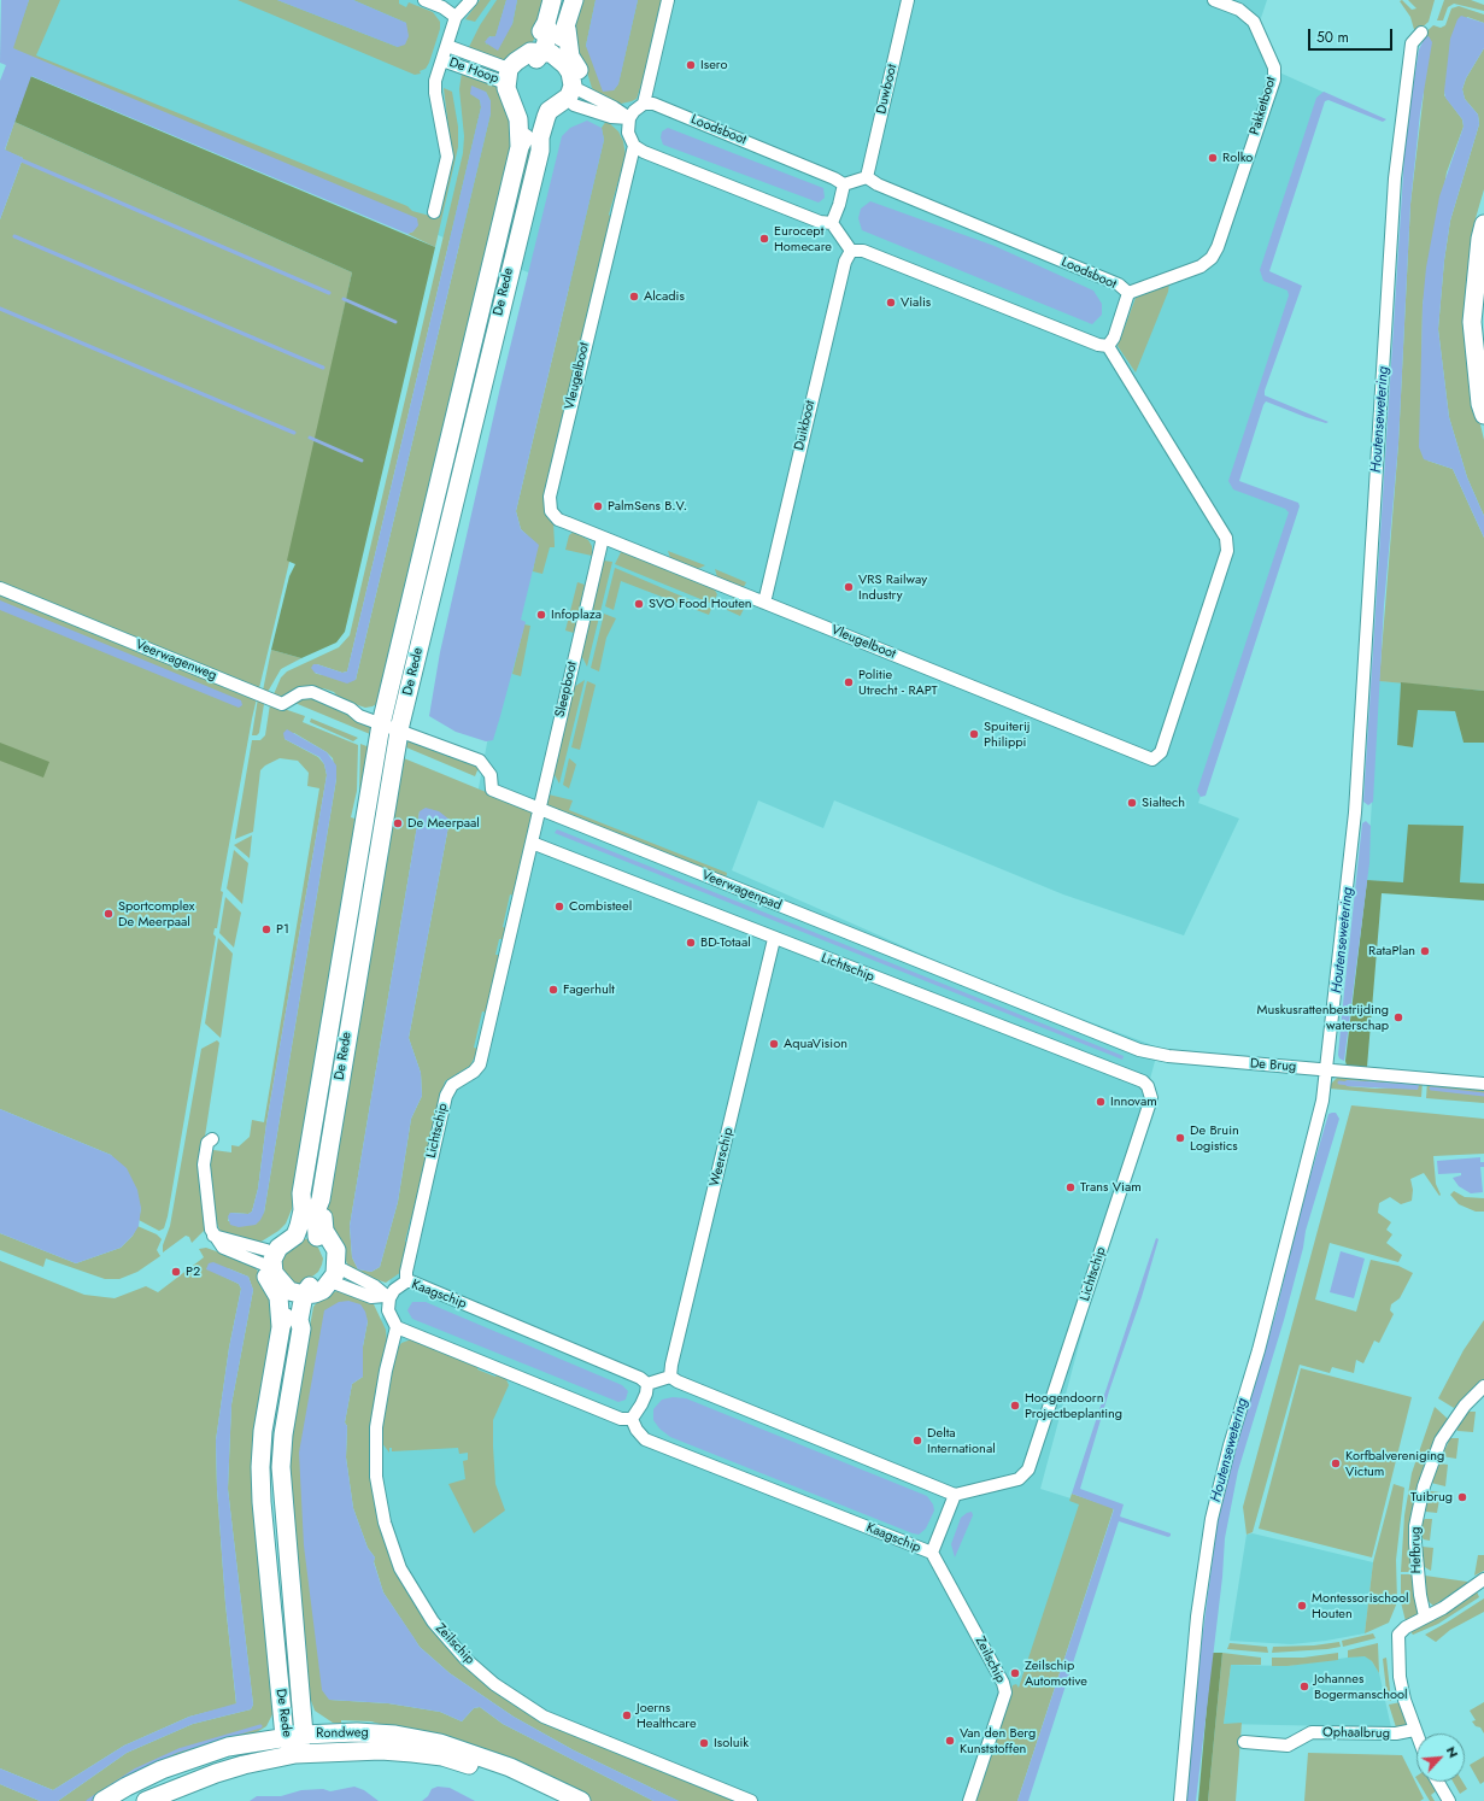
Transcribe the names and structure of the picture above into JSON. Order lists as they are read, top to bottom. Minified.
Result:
{"streets":{"main road":["De Rede","Rondweg"],"street":["De Hoop","Duwboot","Pakketboot","Loodsboot","Vleugelboot","Duikboot","Veerwagenweg","Sleepboot","Veerwagenpad","Lichtschip","De Brug","Weerschip","Kaagschip","Hefbrug","Zeilschip","Ophaalbrug"]},"crossings":[["De Hoop","De Rede"],["Duwboot","Loodsboot"],["Pakketboot","Loodsboot"],["Loodsboot","Vleugelboot"],["De Rede","Veerwagenweg"],["De Rede","Veerwagenpad"],["De Rede","Rondweg"],["Vleugelboot","Duikboot"],["Vleugelboot","Sleepboot"],["Veerwagenweg","Veerwagenpad"],["Sleepboot","Veerwagenpad"],["Sleepboot","Lichtschip"],["Veerwagenpad","De Brug"],["Lichtschip","Weerschip"],["Lichtschip","Kaagschip"],["Kaagschip","Zeilschip"]],"water":["Houtensewetering"],"places":["Isero","Rolko","Eurocept Homecare","Alcadis","Vialis","PalmSens B.V.","VRS Railway Industry","SVO Food Houten","Infoplaza","Politie Utrecht - RAPT","Spuiterij Philippi","Sialtech","De Meerpaal","Combisteel","Sportcomplex De Meerpaal","P1","BD-Totaal","RataPlan","Fagerhult","Muskusrattenbestrijding waterschap","AquaVision","Innovam","De Bruin Logistics","Trans Viam","P2","Hoogendoorn Projectbeplanting","Delta International","Korfbalvereniging Victum","Tuibrug","Montessorischool Houten","Zeilschip Automotive","Johannes Bogermanschool","Joerns Healthcare","Van den Berg Kunststoffen","Isoluik"],"scale_bar":"50 m","north":"top right"}
